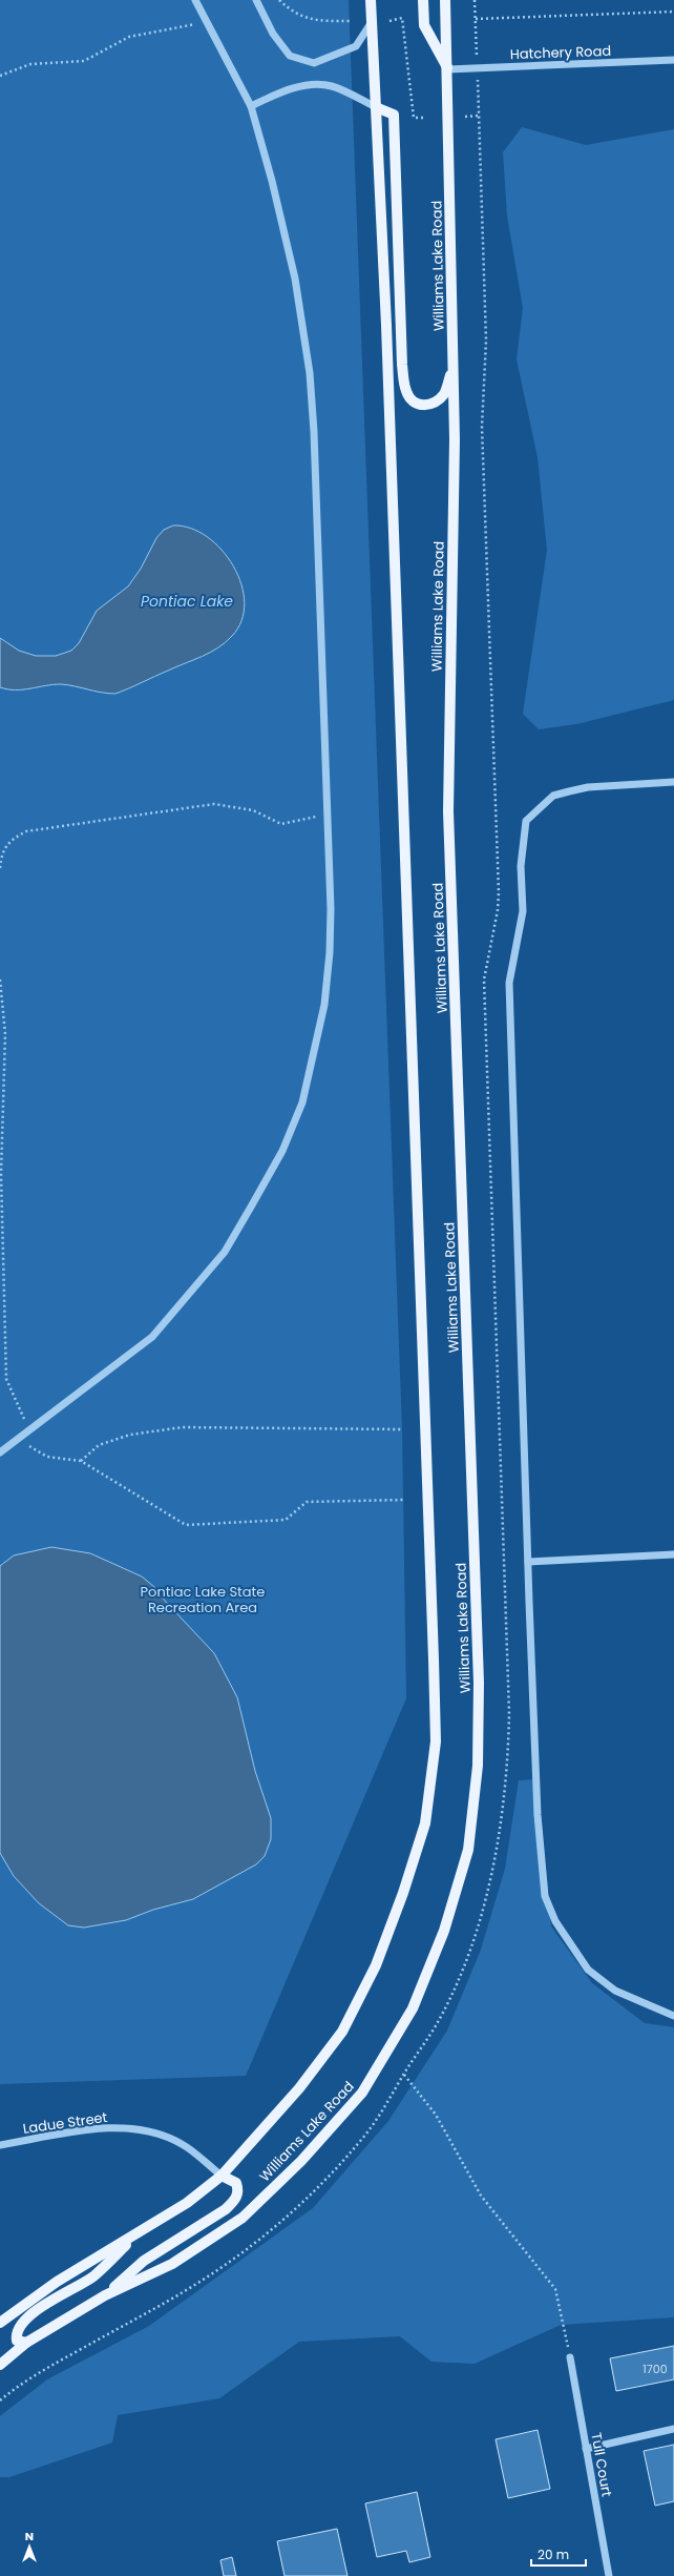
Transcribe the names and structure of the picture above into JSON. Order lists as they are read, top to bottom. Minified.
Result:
{"streets":{"main road":["Williams Lake Road"],"street":["Hatchery Road","Ladue Street","Tull Court"]},"crossings":[["Hatchery Road","Williams Lake Road"]],"water":["Pontiac Lake"],"parks":["Pontiac Lake State Recreation Area"],"house_numbers":["1700"],"scale_bar":"20 m","north":"top"}
